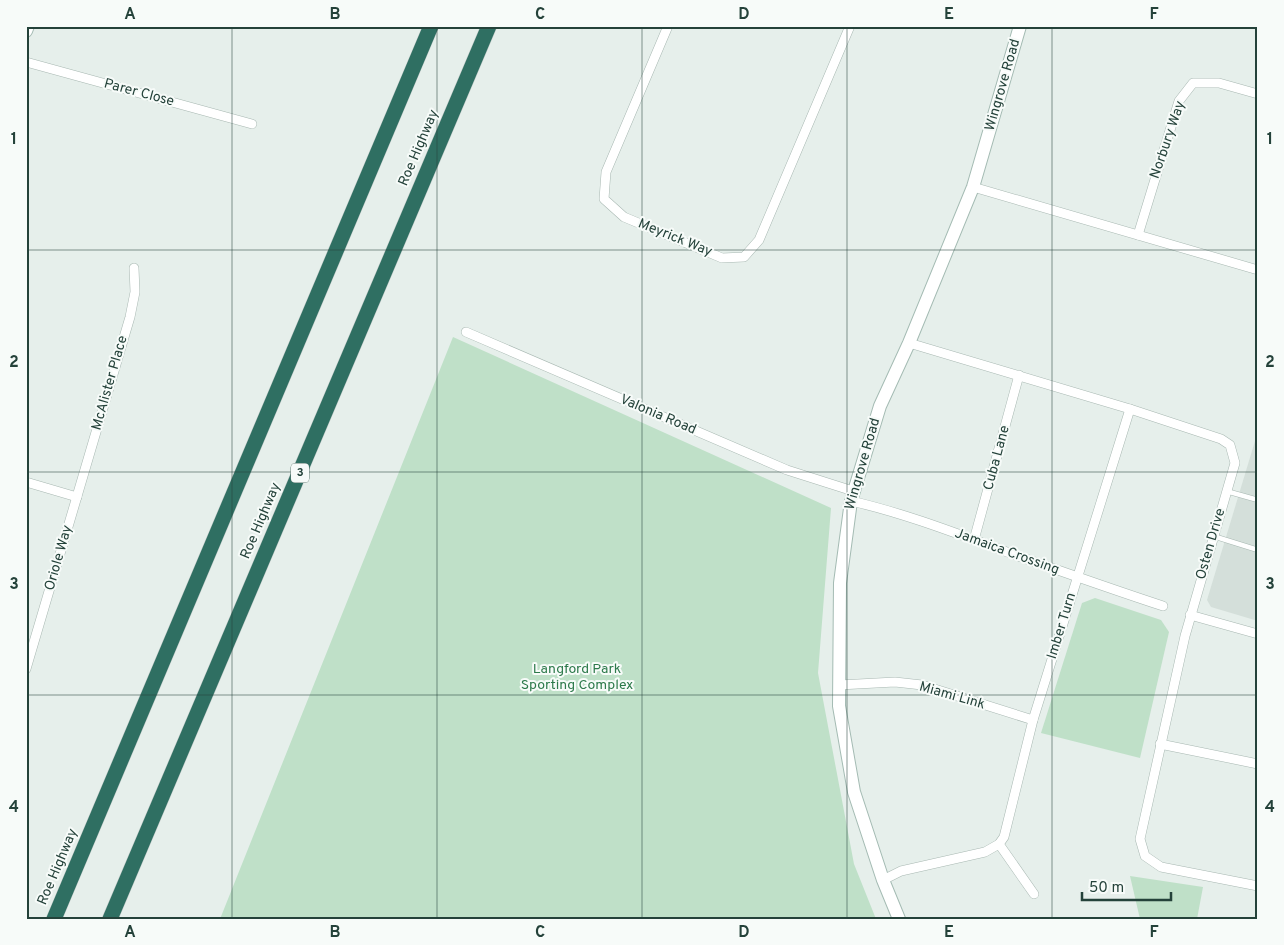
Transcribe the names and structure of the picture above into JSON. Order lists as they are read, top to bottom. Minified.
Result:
{"streets":{"highway":["Roe Highway","3"],"street":["Wingrove Road","Parer Close","Norbury Way","Meyrick Way","McAlister Place","Valonia Road","Cuba Lane","Osten Drive","Jamaica Crossing","Oriole Way","Imber Turn","Miami Link"]},"crossings":[["Wingrove Road","Valonia Road"],["Wingrove Road","Osten Drive"],["Wingrove Road","Jamaica Crossing"],["Wingrove Road","Miami Link"],["McAlister Place","Oriole Way"],["Valonia Road","Jamaica Crossing"],["Cuba Lane","Osten Drive"],["Cuba Lane","Jamaica Crossing"],["Osten Drive","Imber Turn"],["Jamaica Crossing","Imber Turn"],["Imber Turn","Miami Link"]],"parks":["Langford Park Sporting Complex"],"scale_bar":"50 m","grid":{"columns":["A","B","C","D","E","F"],"rows":["1","2","3","4"]}}
